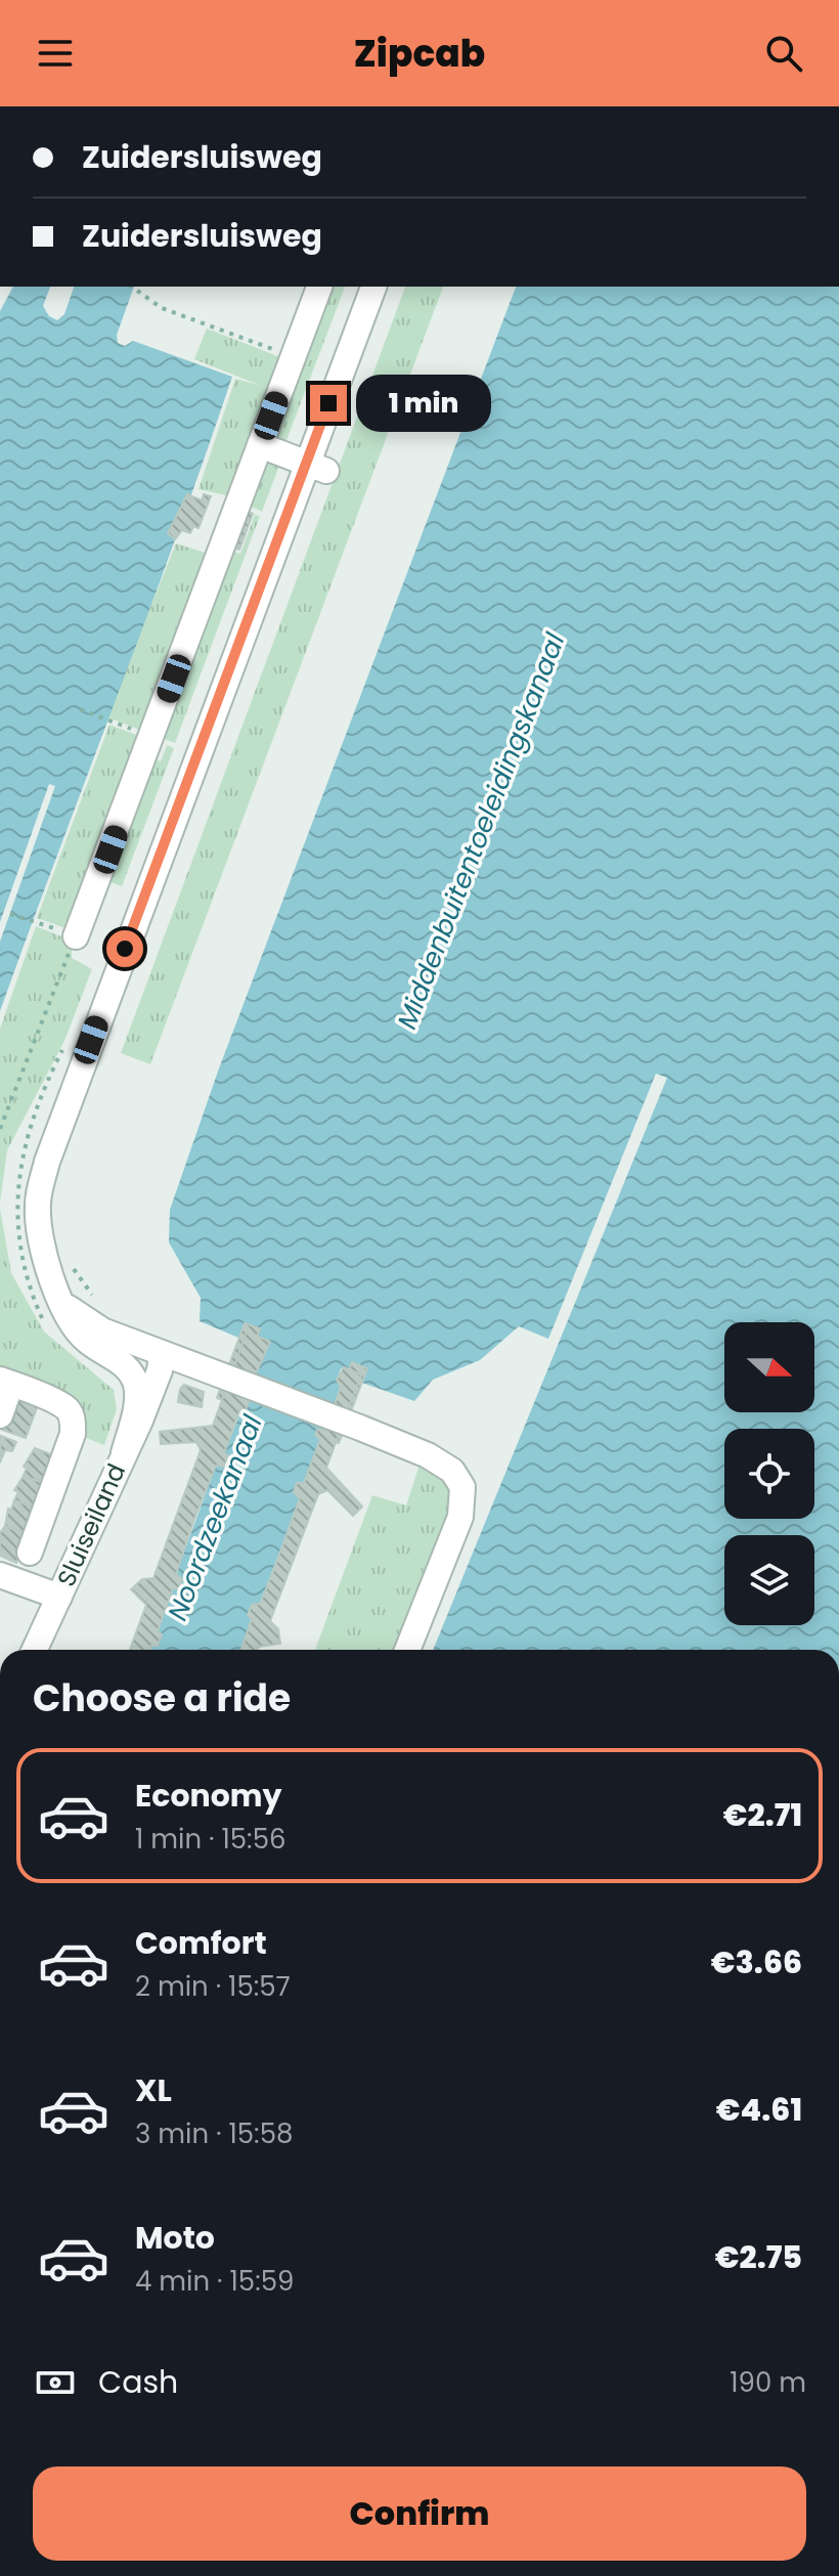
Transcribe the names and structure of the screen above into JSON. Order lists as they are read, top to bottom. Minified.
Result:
{"streets":{"street":["Sluiseiland"]},"water":["Middenbuitentoeleidingskanaal","Noordzeekanaal"],"north":"right","page":{"header":"Zipcab","banner":["Zuidersluisweg","Zuidersluisweg"],"bubble":"1 min","heading":"Choose a ride","list":[{"name":"Economy","note":"1 min · 15:56","value":"€2.71"},{"name":"Comfort","note":"2 min · 15:57","value":"€3.66"},{"name":"XL","note":"3 min · 15:58","value":"€4.61"},{"name":"Moto","note":"4 min · 15:59","value":"€2.75"}],"pay":["Cash","190 m"],"buttons":"Confirm"}}
